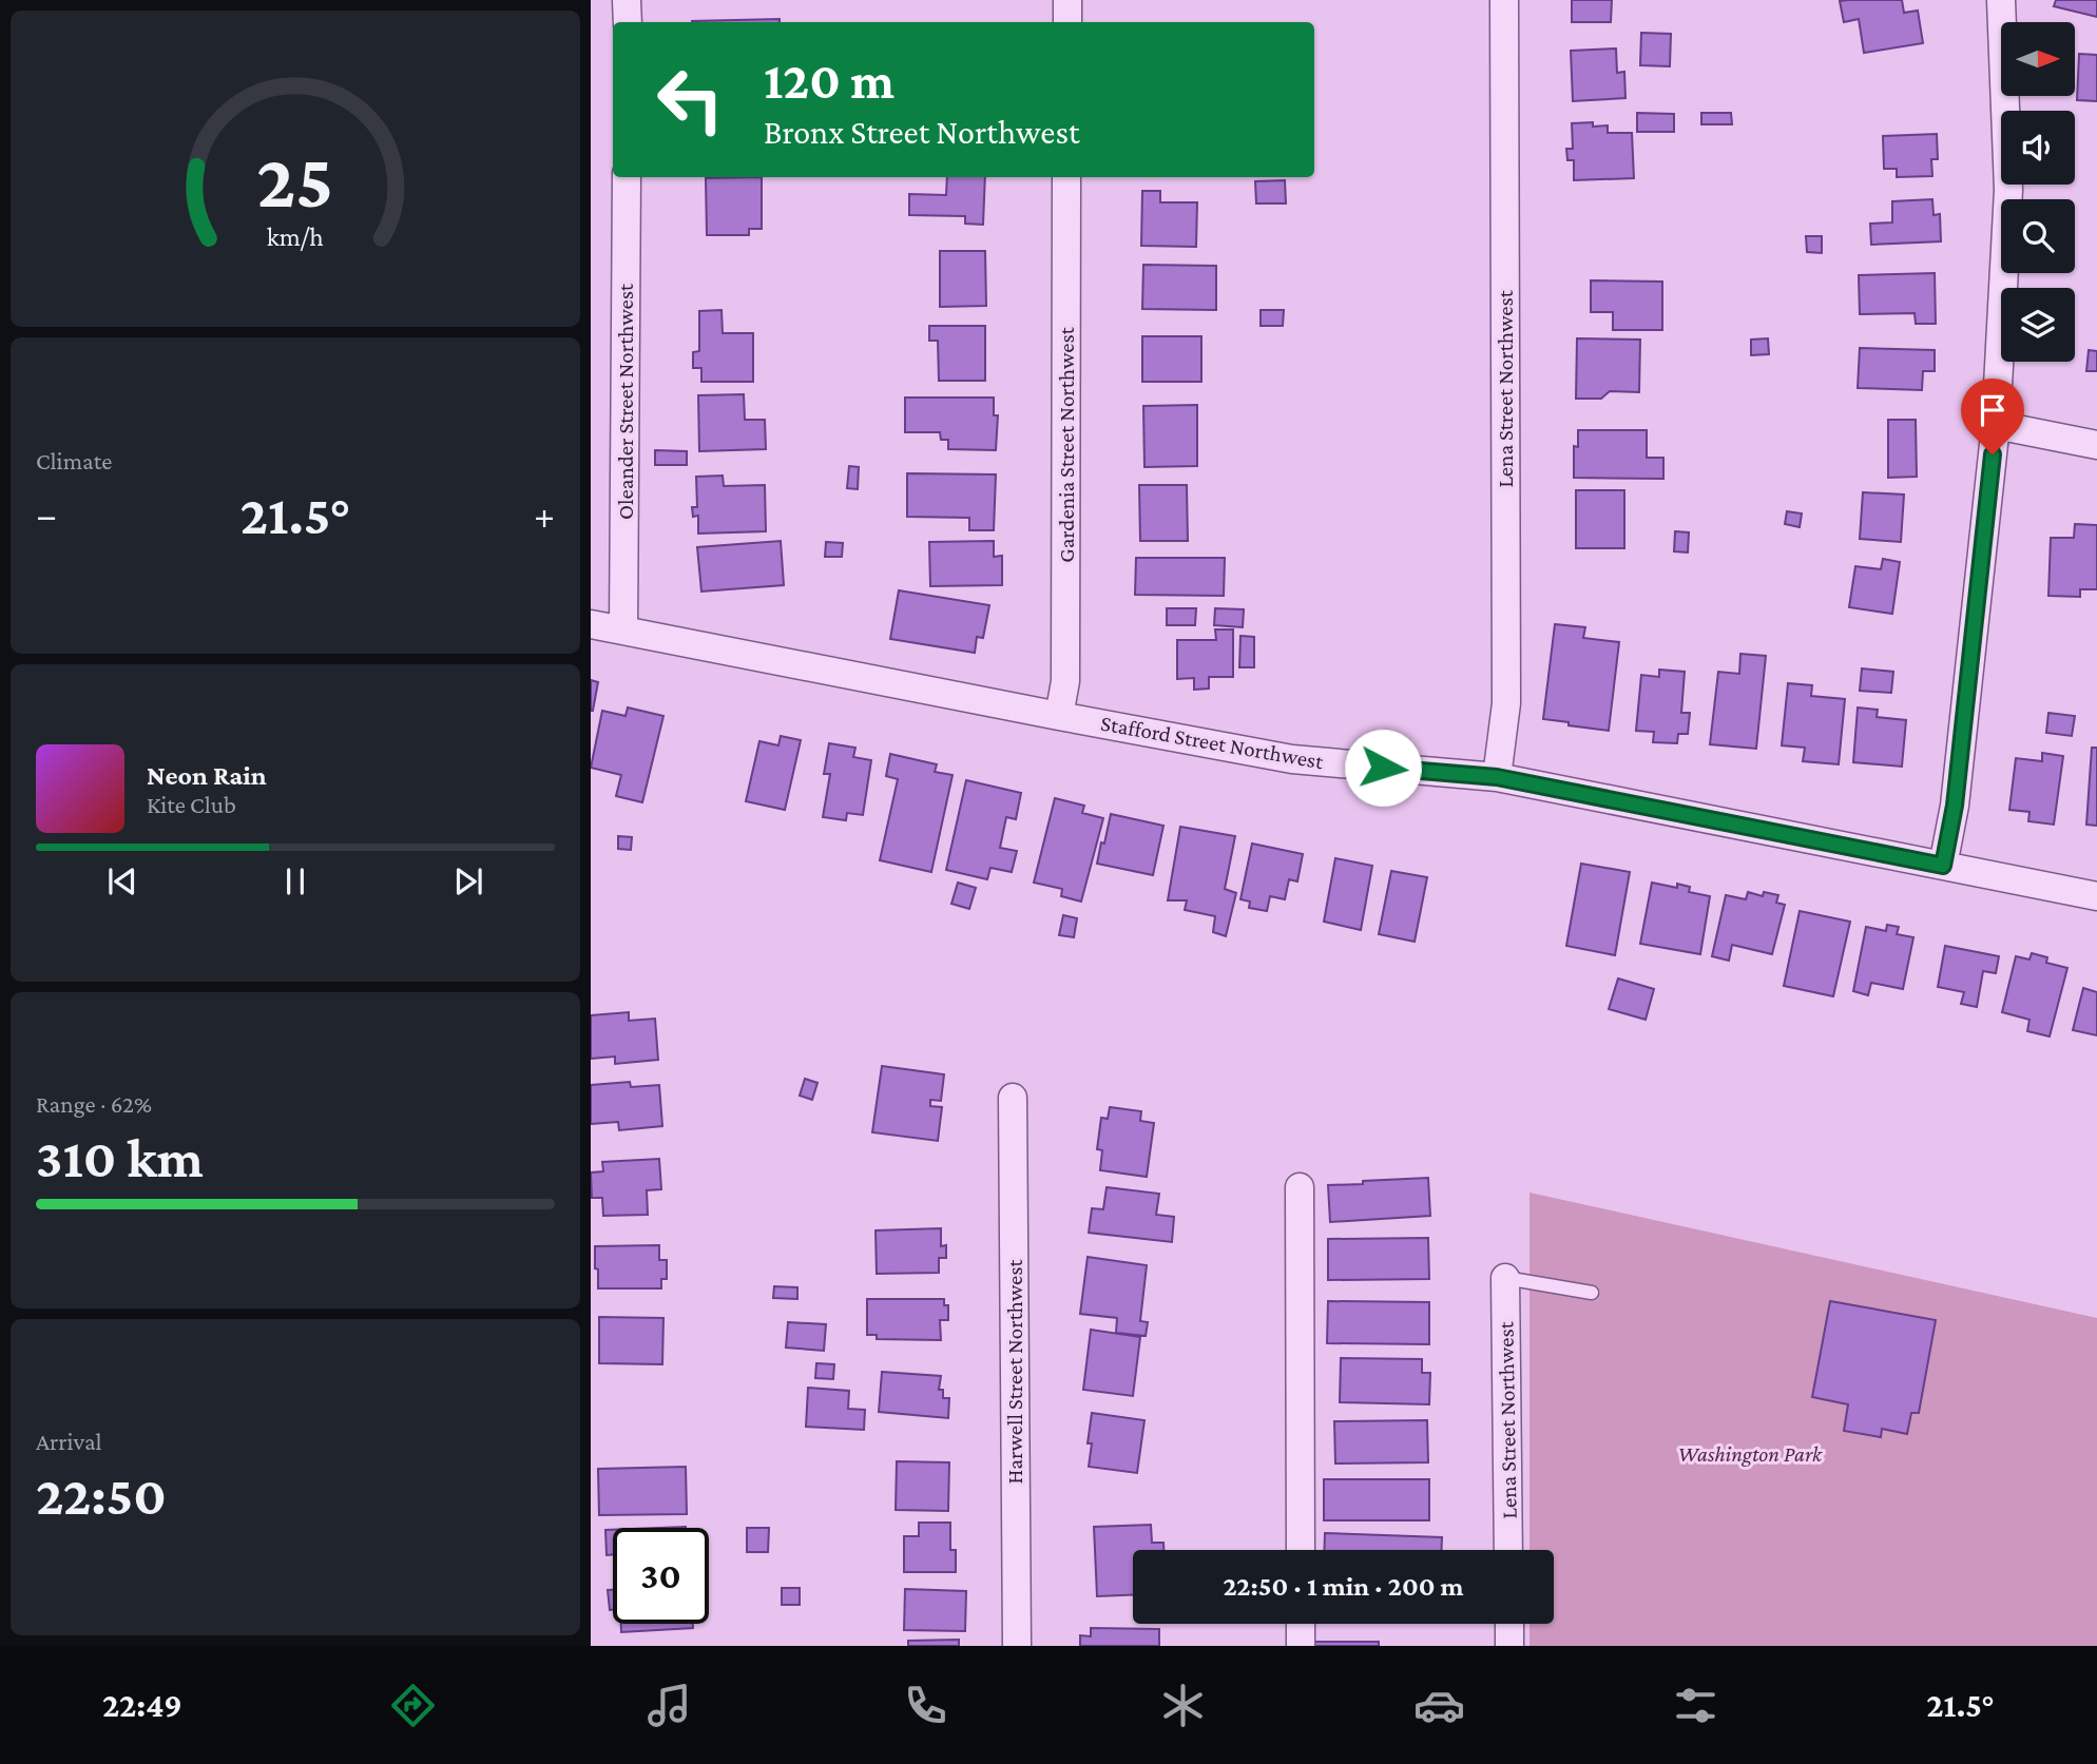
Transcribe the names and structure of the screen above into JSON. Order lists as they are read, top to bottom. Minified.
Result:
{"streets":{"street":["Lena Street Northwest","Oleander Street Northwest","Gardenia Street Northwest","Stafford Street Northwest","Harwell Street Northwest"]},"crossings":[["Lena Street Northwest","Stafford Street Northwest"],["Oleander Street Northwest","Stafford Street Northwest"],["Gardenia Street Northwest","Stafford Street Northwest"]],"parks":["Washington Park"],"north":"right","page":{"turn":["120 m","Bronx Street Northwest"],"tile":["Climate",["Range · 62%","310 km"],["Arrival","22:50"]],"heat":["−","21.5°","+"],"song":["Neon Rain","Kite Club"],"limit":"30","trip":"22:50 · 1 min · 200 m","tabs":["22:49","21.5°"],"gauge":["25","km/h"]}}
